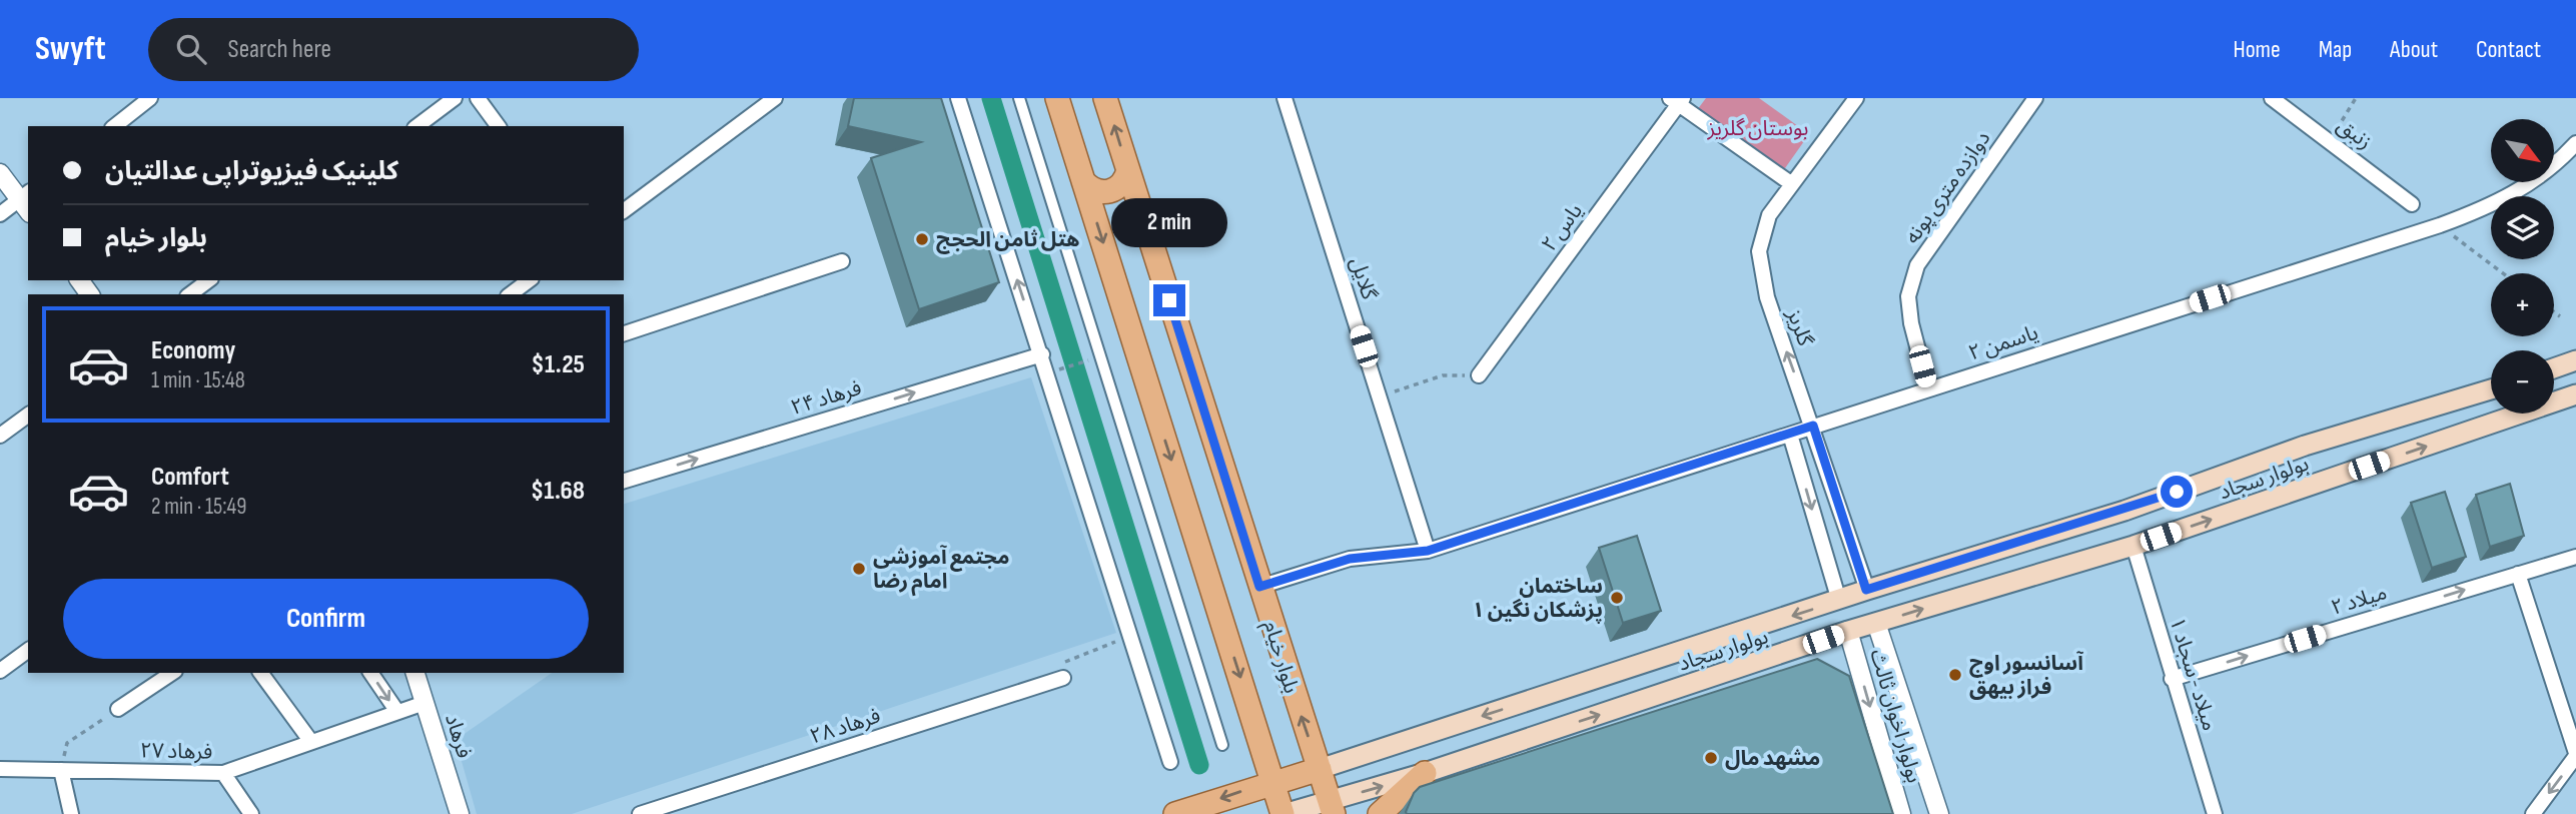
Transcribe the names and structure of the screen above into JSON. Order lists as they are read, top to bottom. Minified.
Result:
{"streets":{"main road":["بولوار سجاد","بلوار خیام"],"street":["زنبق","دوازده متری پونه","یاس ۲","گلایل","گلریز","یاسمن ۲","فرهاد ۲۴","میلاد ۲","میلاد - سجاد ۱","بولوار اخوان ثالث","فرهاد ۲۸","فرهاد","فرهاد ۲۷"]},"crossings":[["دوازده متری پونه","یاسمن ۲"],["گلایل","یاسمن ۲"],["گلریز","یاسمن ۲"],["گلریز","بولوار سجاد"],["یاسمن ۲","بلوار خیام"],["بولوار سجاد","بلوار خیام"],["بولوار سجاد","میلاد - سجاد ۱"],["بولوار سجاد","بولوار اخوان ثالث"],["میلاد ۲","میلاد - سجاد ۱"],["فرهاد","فرهاد ۲۷"]],"one_way":["گلریز","فرهاد ۲۴","میلاد ۲"],"parks":["بوستان گلریز"],"places":["هتل ثامن الحجج","مجتمع آموزشی امام رضا","ساختمان پزشکان نگین ۱","آسانسور اوج فراز بیهق","مشهد مال"],"north":"bottom right","page":{"header":"Swyft","search":"Search here","nav":["Home","Map","About","Contact"],"map_buttons":["+","−"],"banner":["کلینیک فیزیوتراپی عدالتیان","بلوار خیام"],"bubble":"2 min","list":[{"name":"Economy","note":"1 min · 15:48","value":"$1.25"},{"name":"Comfort","note":"2 min · 15:49","value":"$1.68"}],"buttons":"Confirm"}}
